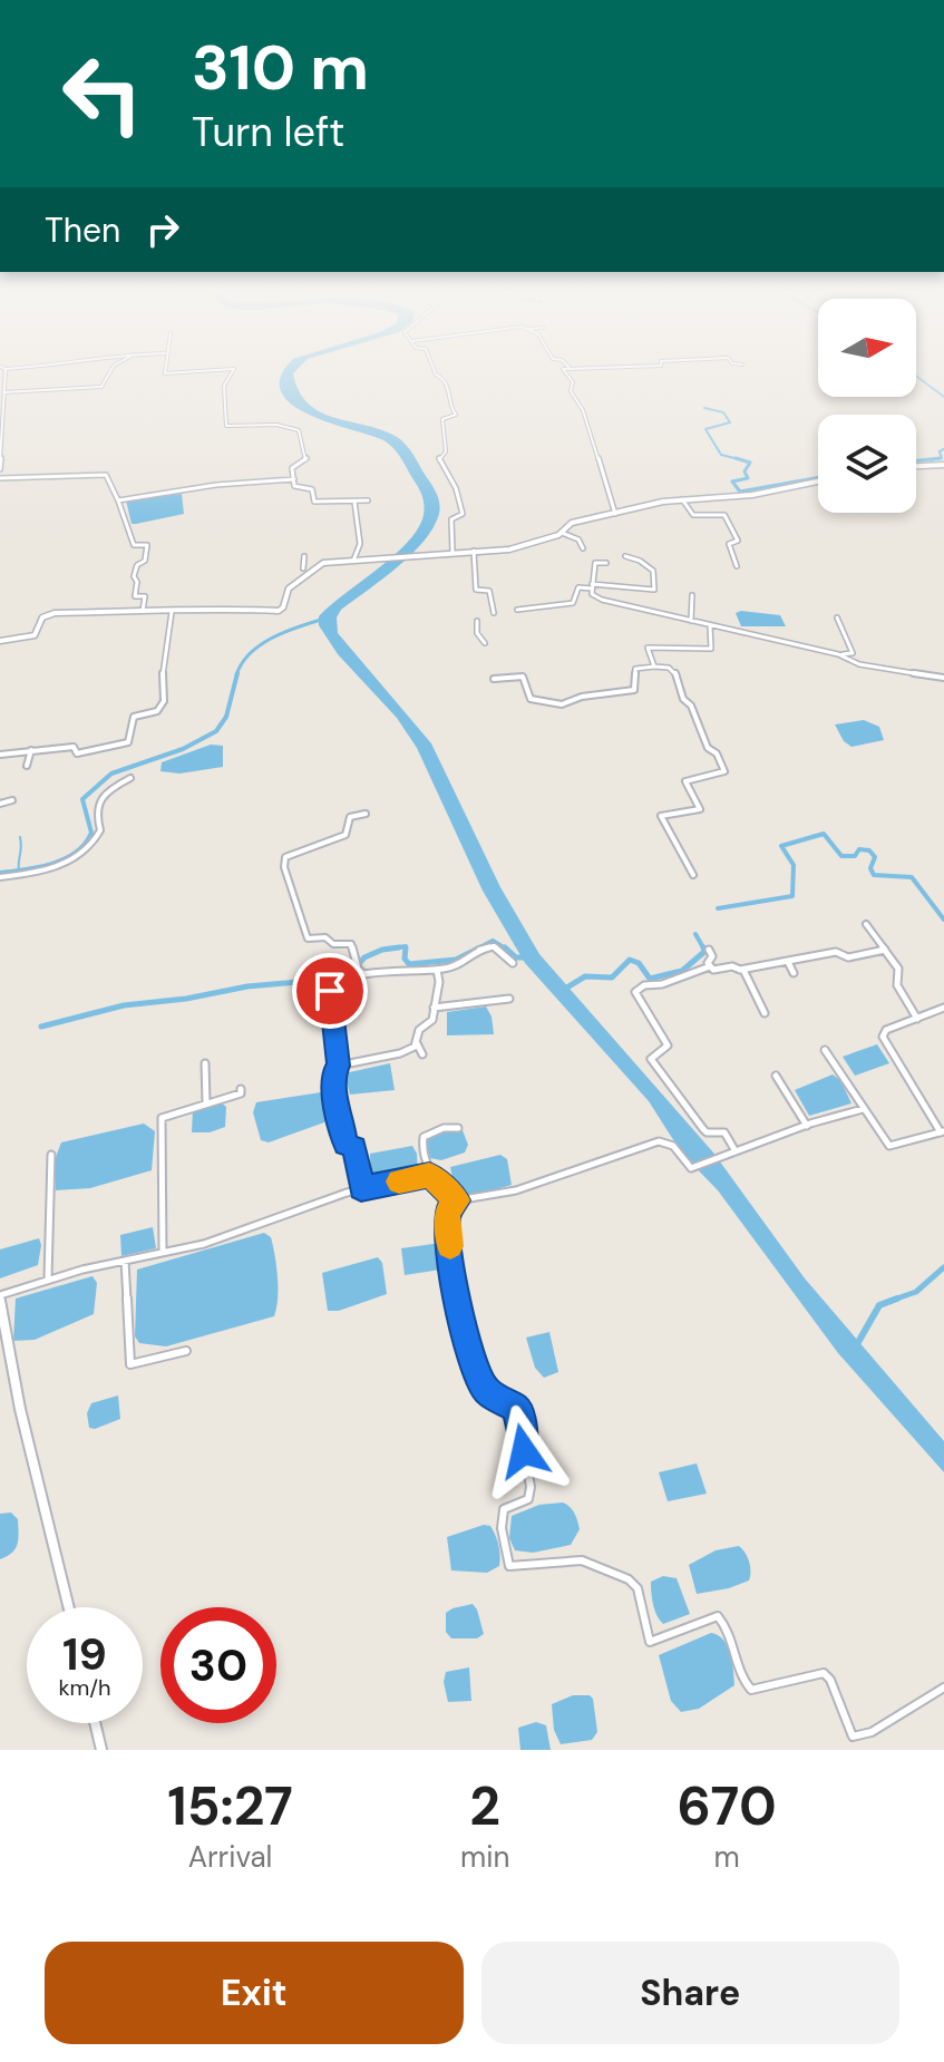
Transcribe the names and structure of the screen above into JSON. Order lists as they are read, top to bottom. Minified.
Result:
{"north":"right","page":{"turn":["310 m","Turn left"],"then":"Then","speed":"19 km/h","limit":"30","eta":["15:27","Arrival","2","min","670","m"],"buttons":["Exit","Share"]}}
